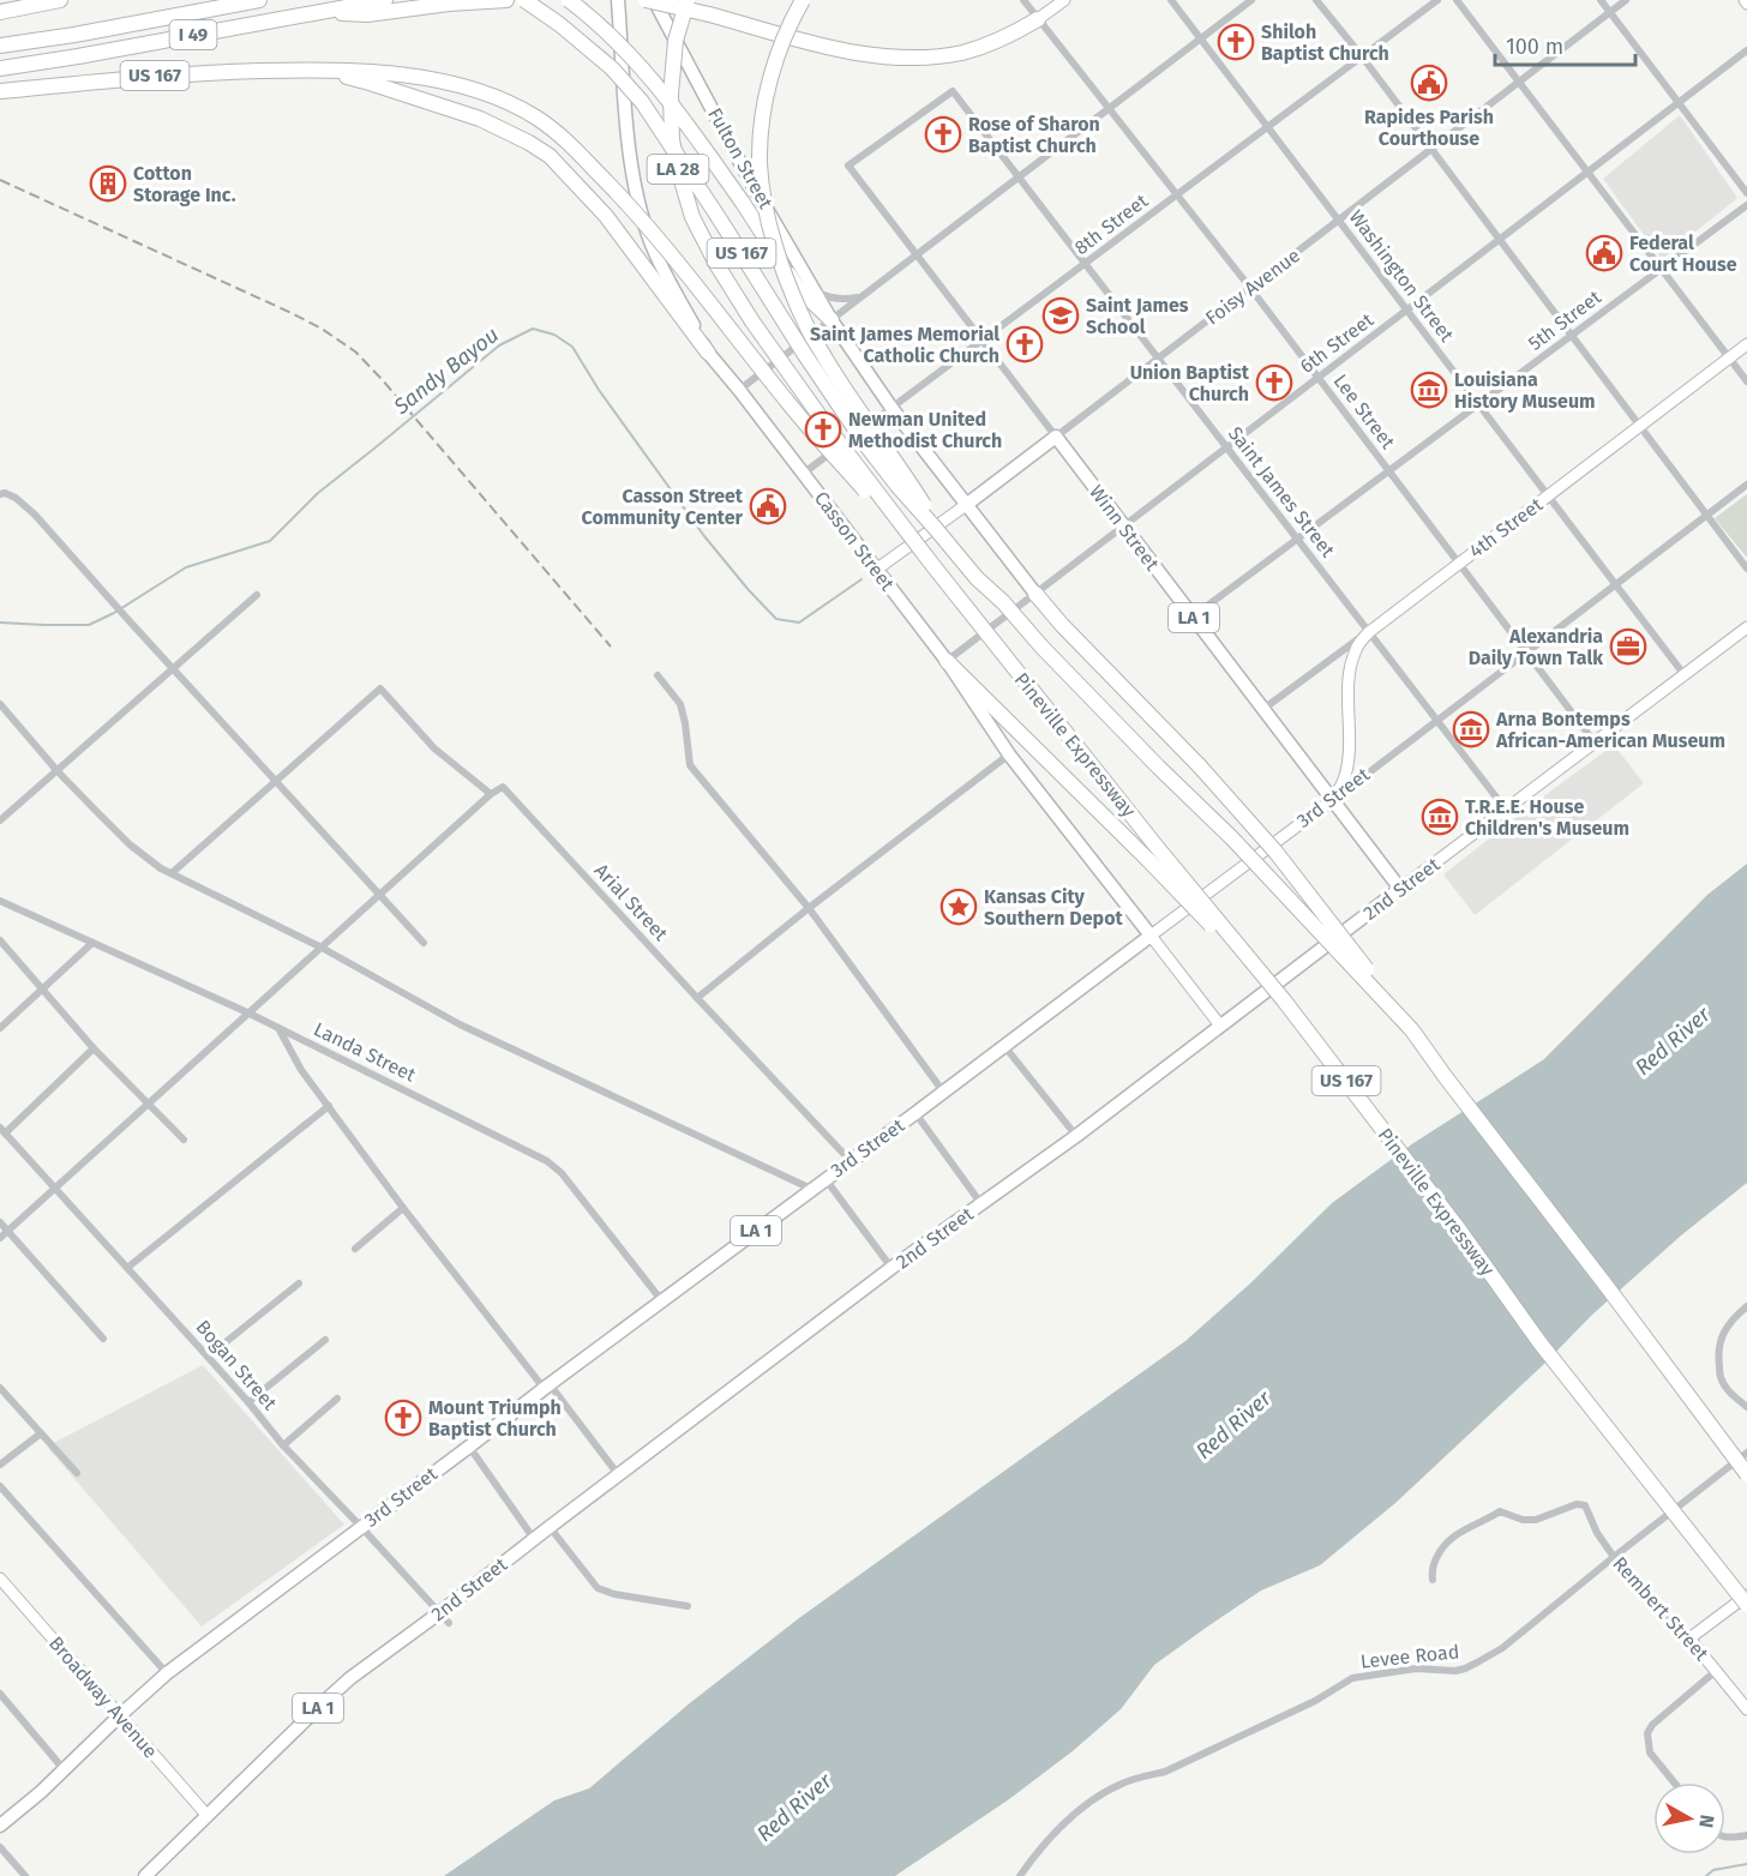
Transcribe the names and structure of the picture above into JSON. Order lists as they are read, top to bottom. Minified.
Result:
{"streets":{"highway":["I 49","US 167","LA 28","Pineville Expressway"],"main road":["Fulton Street","Foisy Avenue","Winn Street","4th Street","Casson Street","LA 1","3rd Street","2nd Street","Rembert Street","Broadway Avenue"],"street":["8th Street","Washington Street","5th Street","6th Street","Lee Street","Saint James Street","Arial Street","Landa Street","Bogan Street","Levee Road"]},"crossings":[["US 167","LA 28"],["US 167","Pineville Expressway"],["Fulton Street","8th Street"],["Fulton Street","Foisy Avenue"],["Fulton Street","6th Street"],["LA 28","Pineville Expressway"],["8th Street","Washington Street"],["8th Street","Lee Street"],["8th Street","Saint James Street"],["8th Street","Winn Street"],["Washington Street","Foisy Avenue"],["Washington Street","5th Street"],["Washington Street","6th Street"],["Washington Street","4th Street"],["Washington Street","3rd Street"],["Washington Street","2nd Street"],["Foisy Avenue","Lee Street"],["Foisy Avenue","Saint James Street"],["Foisy Avenue","Winn Street"],["Foisy Avenue","Casson Street"],["5th Street","Lee Street"],["5th Street","Saint James Street"],["5th Street","Winn Street"],["6th Street","Lee Street"],["6th Street","Saint James Street"],["6th Street","Winn Street"],["6th Street","Casson Street"],["Lee Street","4th Street"],["Lee Street","3rd Street"],["Lee Street","2nd Street"],["Saint James Street","Winn Street"],["Saint James Street","4th Street"],["Saint James Street","3rd Street"],["Saint James Street","2nd Street"],["Winn Street","4th Street"],["Winn Street","3rd Street"],["Winn Street","2nd Street"],["Casson Street","3rd Street"],["Casson Street","2nd Street"],["3rd Street","Arial Street"],["3rd Street","Landa Street"],["3rd Street","Bogan Street"],["3rd Street","Broadway Avenue"],["2nd Street","Bogan Street"],["2nd Street","Broadway Avenue"],["Rembert Street","Levee Road"]],"water":["Sandy Bayou","Red River"],"places":{"church":["Shiloh Baptist Church","Rose of Sharon Baptist Church","Saint James Memorial Catholic Church","Union Baptist Church","Newman United Methodist Church","Mount Triumph Baptist Church"],"public building":["Rapides Parish Courthouse","Federal Court House","Casson Street Community Center"],"building":["Cotton Storage Inc."],"school or university":["Saint James School"],"museum":["Louisiana History Museum","Arna Bontemps African-American Museum","T.R.E.E. House Children's Museum"],"office":["Alexandria Daily Town Talk"],"place":["Kansas City Southern Depot"]},"scale_bar":"100 m","north":"right"}
